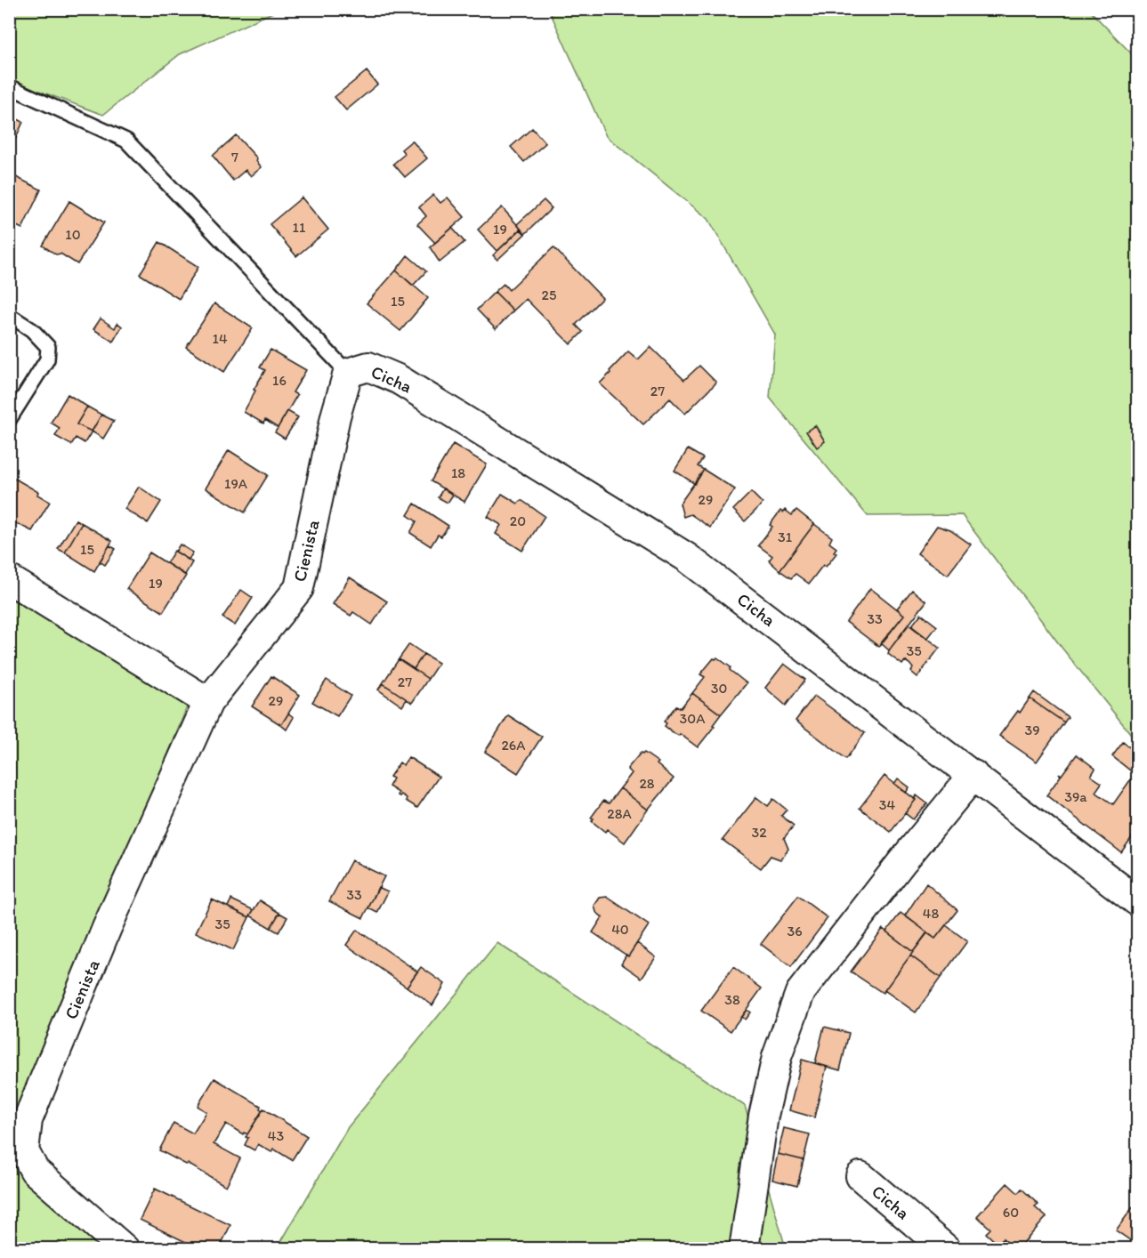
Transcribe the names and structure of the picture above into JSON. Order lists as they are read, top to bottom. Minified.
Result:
{"streets":{"street":["Cicha","Cienista"]},"crossings":[["Cicha","Cienista"]],"house_numbers":["7","11","19","10","25","15","14","16","27","18","19A","29","20","31","15","19","33","35","27","30","29","30A","39","26A","28","39a","34","28A","32","33","48","35","40","36","38","43","60"]}
